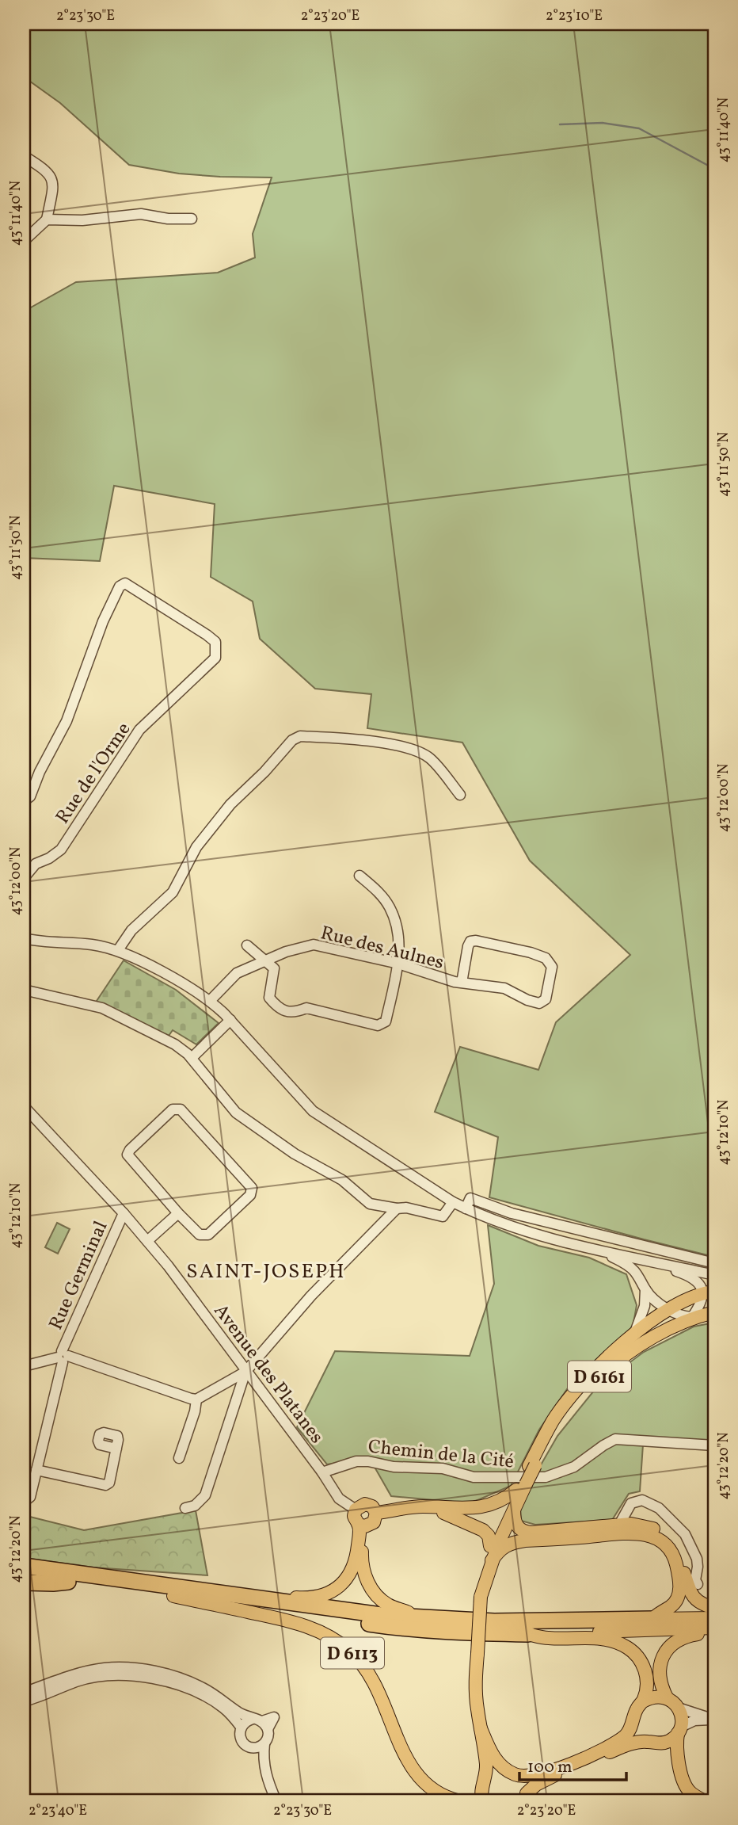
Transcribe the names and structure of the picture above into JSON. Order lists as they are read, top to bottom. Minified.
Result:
{"streets":{"highway":["D 6113"],"main road":["D 6161"],"street":["Rue de l'Orme","Rue des Aulnes","Rue Germinal","Avenue des Platanes","Chemin de la Cité"]},"crossings":[["Rue Germinal","Avenue des Platanes"],["Avenue des Platanes","Chemin de la Cité"],["Avenue des Platanes","D 6113"]],"districts":["SAINT-JOSEPH"],"scale_bar":"100 m","coordinates":["2°23'30\"E","2°23'20\"E","2°23'10\"E","43°11'40\"N","43°11'50\"N","43°12'00\"N","43°12'10\"N","43°12'20\"N","2°23'40\"E"]}
